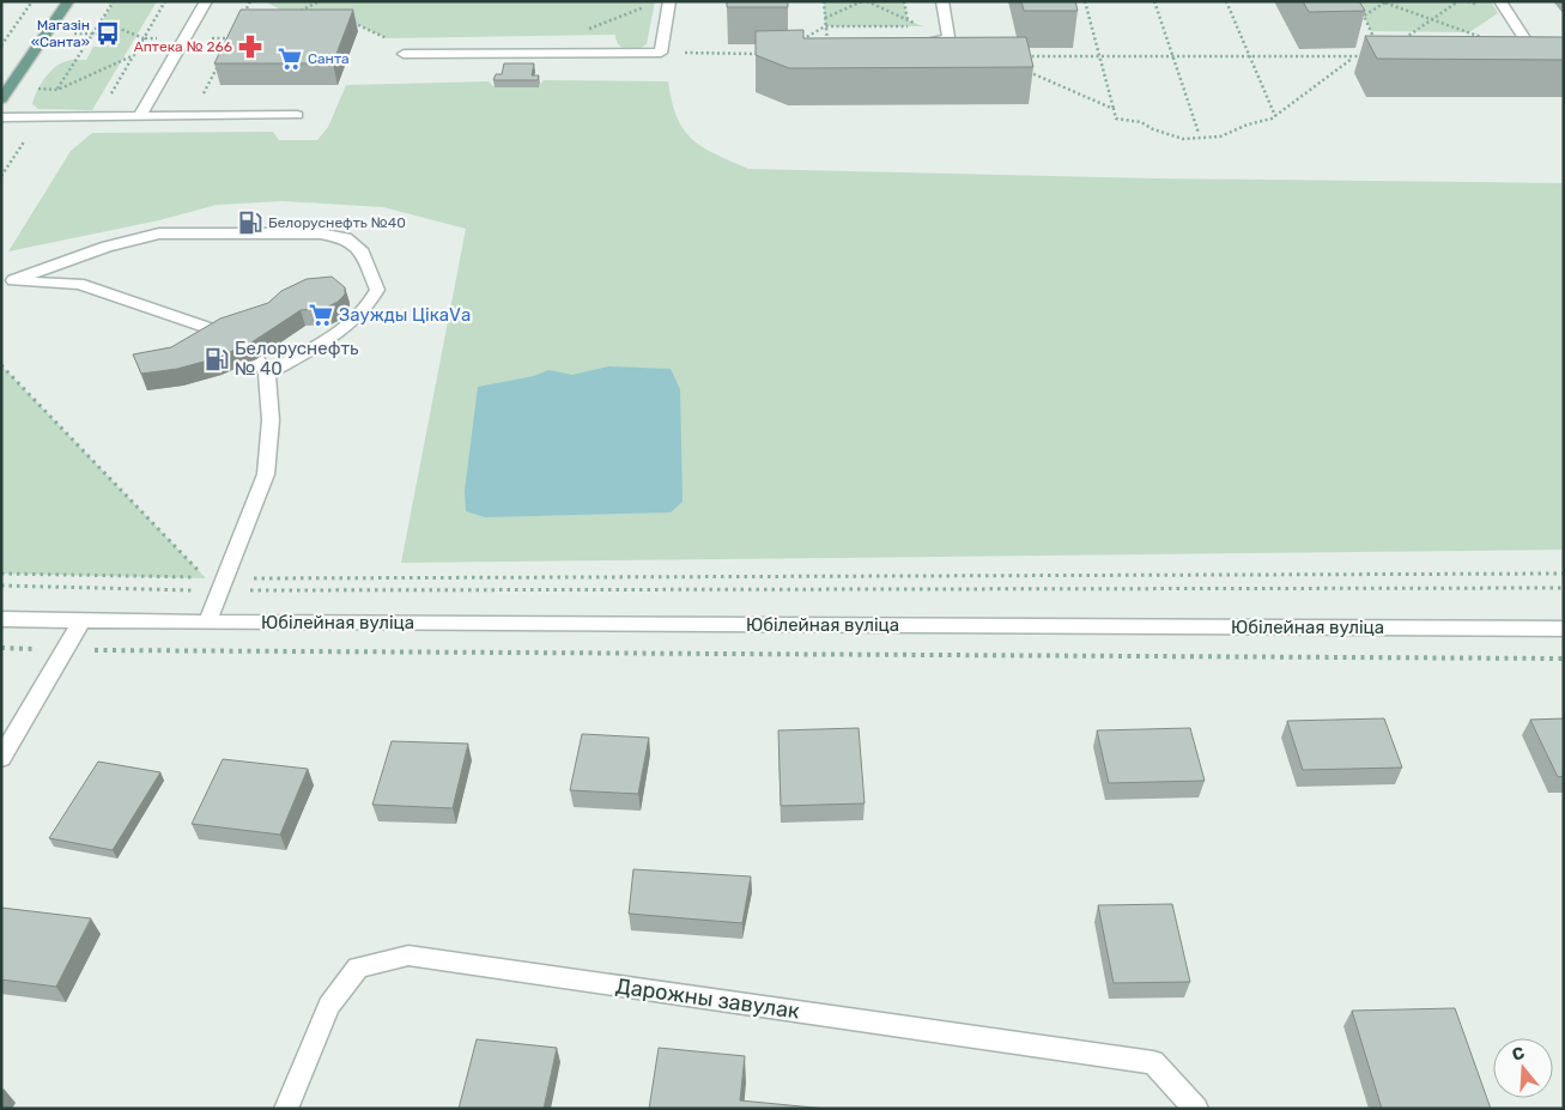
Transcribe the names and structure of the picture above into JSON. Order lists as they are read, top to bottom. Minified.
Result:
{"streets":{"street":["Юбілейная вуліца","Дарожны завулак"]},"places":{"bus stop":["Магазін «Санта»"],"pharmacy":["Аптека № 266"],"supermarket":["Санта","Заужды ЦікаVа"],"fuel station":["Белоруснефть №40","Белоруснефть № 40"]},"north":"top"}
